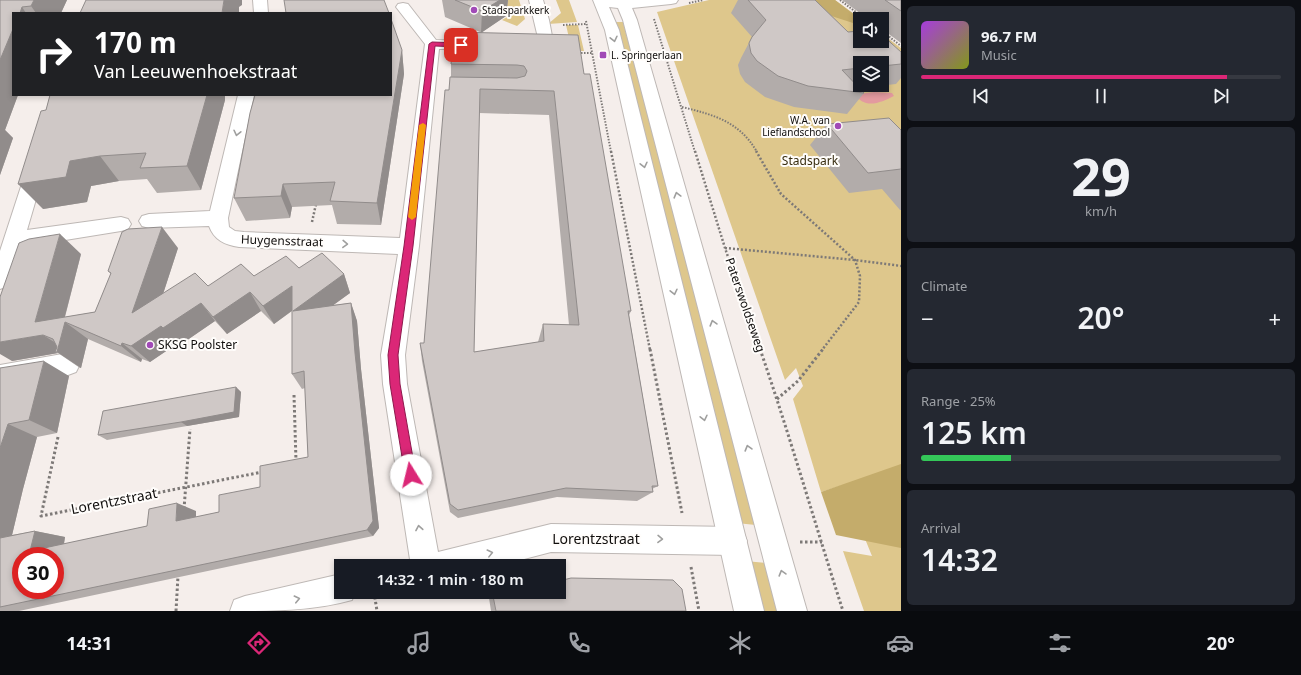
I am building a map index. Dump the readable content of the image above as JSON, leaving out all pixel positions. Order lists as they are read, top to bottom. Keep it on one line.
{"streets":{"street":["Huygensstraat","Lorentzstraat"],"path":["Paterswoldseweg"]},"one_way":["Huygensstraat","Lorentzstraat"],"parks":["Stadspark"],"places":{"other":["Stadsparkkerk","W.A. van Lieflandschool","SKSG Poolster"],"transit":["L. Springerlaan"]},"page":{"turn":["170 m","Van Leeuwenhoekstraat"],"song":["96.7 FM","Music"],"tile":[["29","km/h"],"Climate",["Range · 25%","125 km"],["Arrival","14:32"]],"heat":["−","20°","+"],"limit":"30","trip":"14:32 · 1 min · 180 m","tabs":["14:31","20°"]}}
